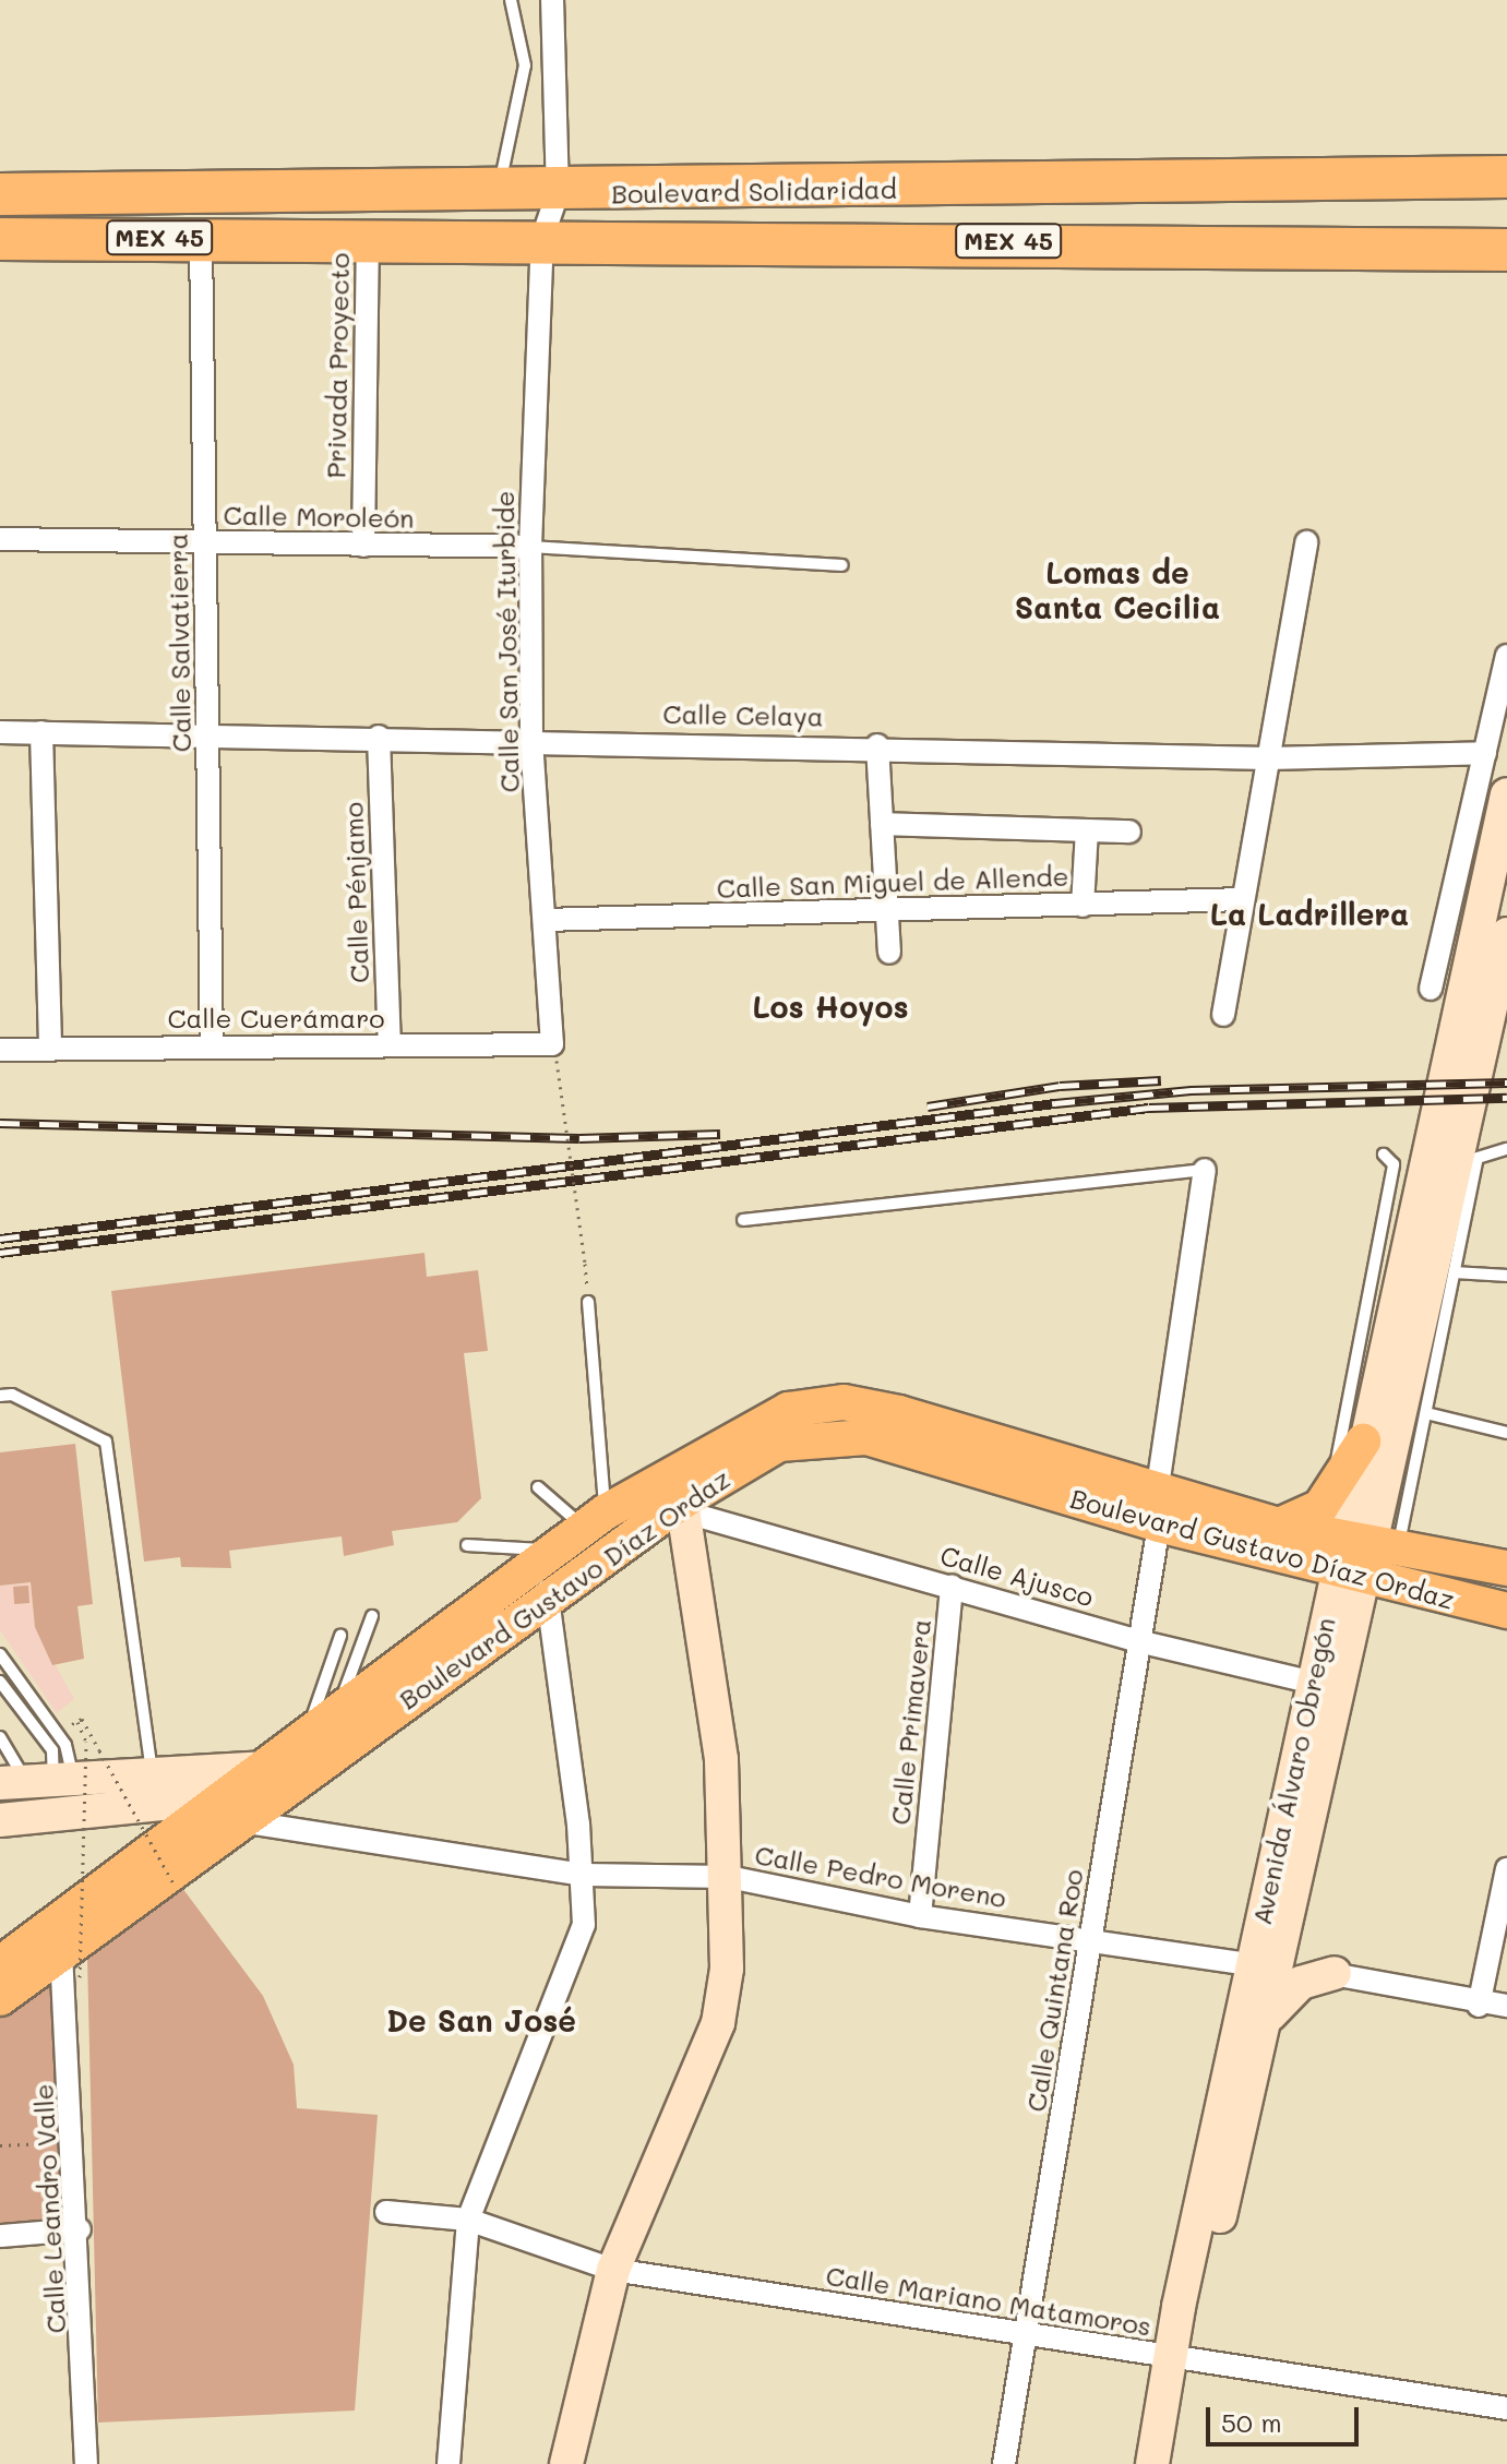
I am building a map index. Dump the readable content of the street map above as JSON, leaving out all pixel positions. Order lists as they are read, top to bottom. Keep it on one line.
{"streets":{"highway":["Boulevard Solidaridad","MEX 45"],"main road":["Boulevard Gustavo Díaz Ordaz"],"street":["Privada Proyecto","Calle Moroleón","Calle San José Iturbide","Calle Salvatierra","Calle Celaya","Calle San Miguel de Allende","Calle Pénjamo","Calle Cuerámaro","Calle Ajusco","Calle Primavera","Avenida Álvaro Obregón","Calle Pedro Moreno","Calle Quintana Roo","Calle Leandro Valle","Calle Mariano Matamoros"]},"crossings":[["Boulevard Solidaridad","Privada Proyecto"],["Boulevard Solidaridad","Calle San José Iturbide"],["Boulevard Solidaridad","Calle Salvatierra"],["Privada Proyecto","Calle Moroleón"],["Calle Moroleón","Calle San José Iturbide"],["Calle Moroleón","Calle Salvatierra"],["Calle San José Iturbide","Calle Celaya"],["Calle San José Iturbide","Calle San Miguel de Allende"],["Calle San José Iturbide","Calle Cuerámaro"],["Calle Salvatierra","Calle Celaya"],["Calle Salvatierra","Calle Cuerámaro"],["Calle Celaya","Calle Pénjamo"],["Calle Pénjamo","Calle Cuerámaro"],["Boulevard Gustavo Díaz Ordaz","Calle Ajusco"],["Boulevard Gustavo Díaz Ordaz","Avenida Álvaro Obregón"],["Boulevard Gustavo Díaz Ordaz","Calle Pedro Moreno"],["Boulevard Gustavo Díaz Ordaz","Calle Quintana Roo"],["Boulevard Gustavo Díaz Ordaz","Calle Leandro Valle"],["Calle Ajusco","Calle Primavera"],["Calle Ajusco","Avenida Álvaro Obregón"],["Calle Ajusco","Calle Quintana Roo"],["Calle Primavera","Calle Pedro Moreno"],["Avenida Álvaro Obregón","Calle Pedro Moreno"],["Avenida Álvaro Obregón","Calle Mariano Matamoros"],["Calle Pedro Moreno","Calle Quintana Roo"],["Calle Quintana Roo","Calle Mariano Matamoros"]],"districts":["Lomas de Santa Cecilia","La Ladrillera","Los Hoyos","De San José"],"scale_bar":"50 m"}
